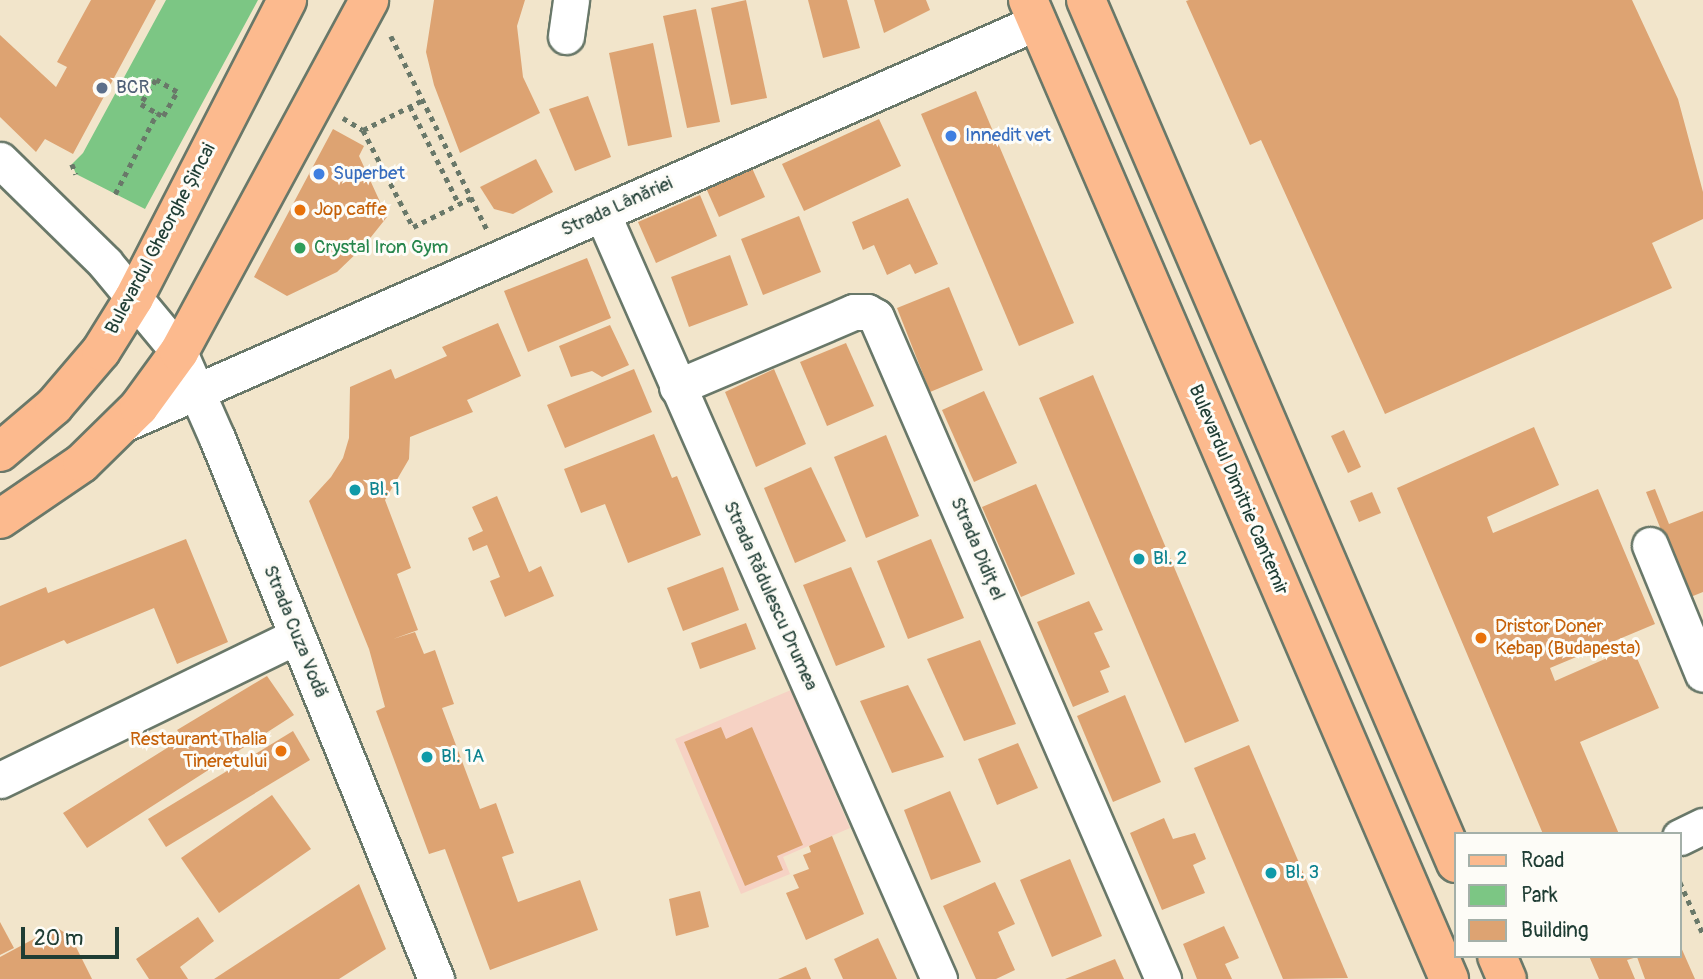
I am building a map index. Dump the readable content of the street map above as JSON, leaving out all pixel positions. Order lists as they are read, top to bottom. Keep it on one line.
{"streets":{"main road":["Bulevardul Gheorghe Șincai","Bulevardul Dimitrie Cantemir"],"street":["Strada Lânăriei","Strada Didițel","Strada Rădulescu Drumea","Strada Cuza Vodă"]},"crossings":[["Strada Lânăriei","Bulevardul Dimitrie Cantemir"],["Strada Lânăriei","Strada Rădulescu Drumea"],["Strada Lânăriei","Strada Cuza Vodă"],["Bulevardul Gheorghe Șincai","Strada Cuza Vodă"],["Strada Didițel","Strada Rădulescu Drumea"]],"places":["BCR","Innedit vet","Superbet","Jop caffe","Crystal Iron Gym","Bl. 1","Bl. 2","Dristor Doner Kebap (Budapesta)","Restaurant Thalia Tineretului","Bl. 1A","Bl. 3"],"legend":["Road","Park","Building"],"scale_bar":"20 m"}
